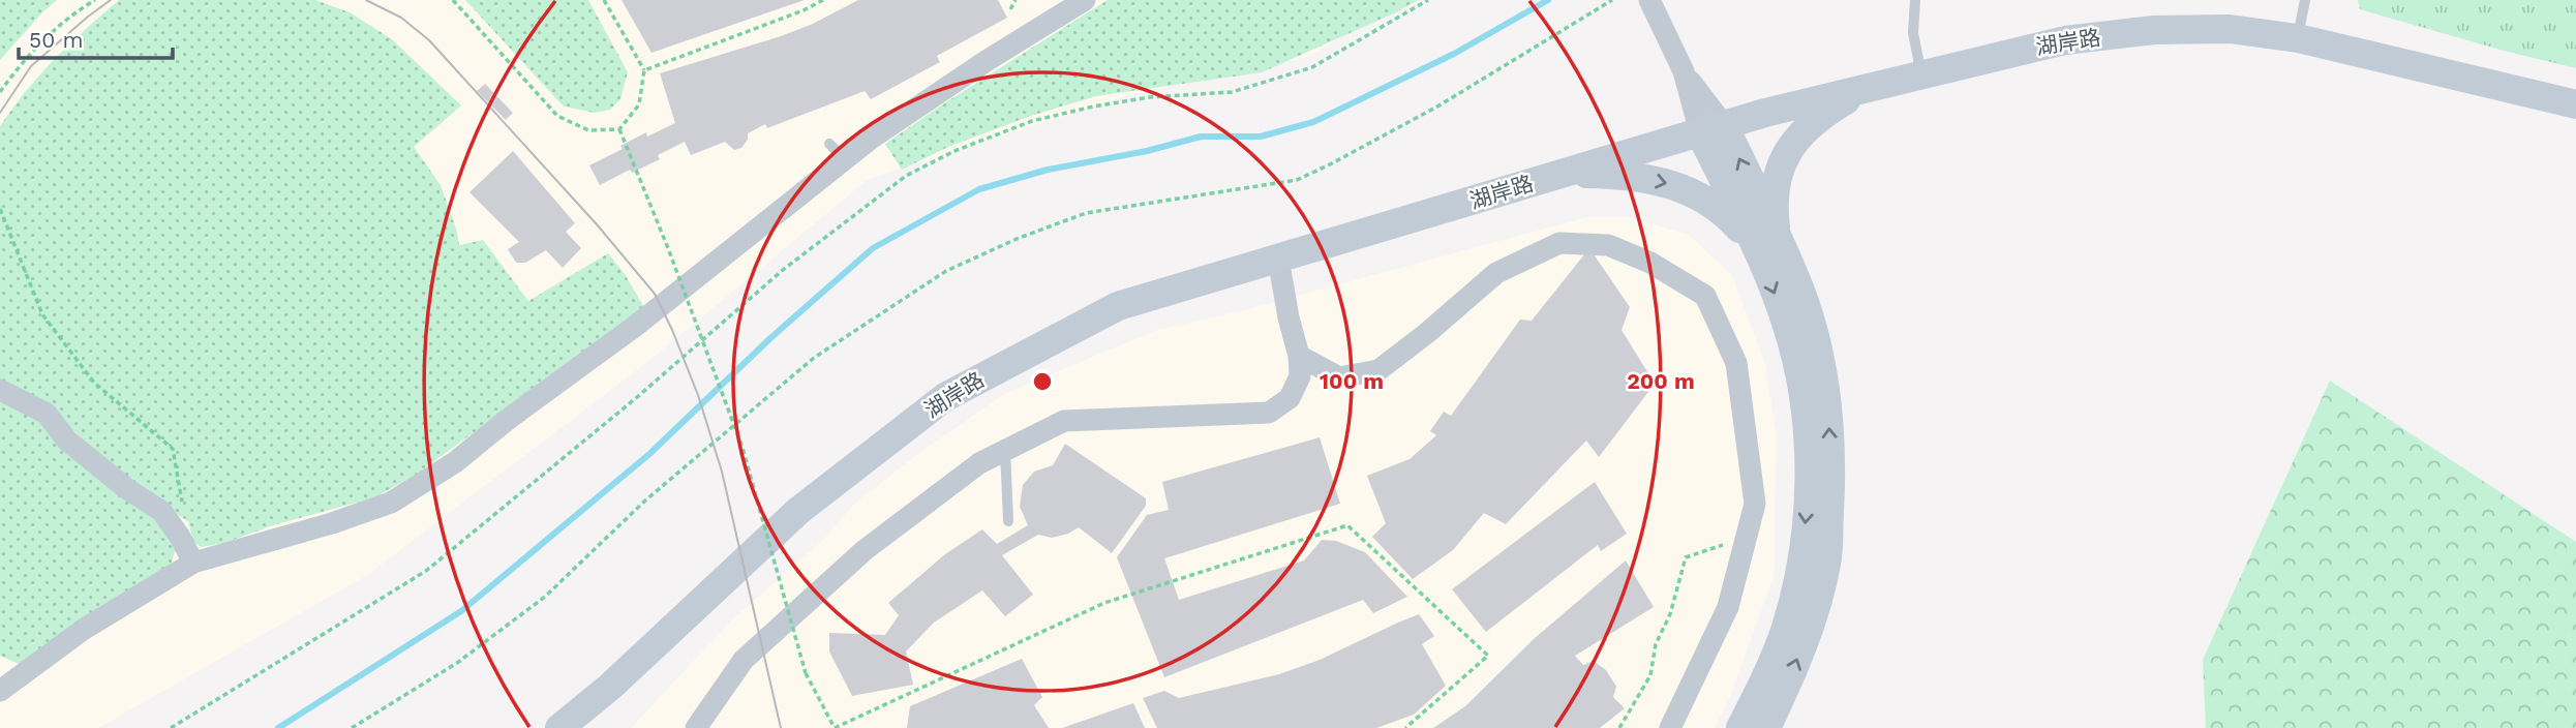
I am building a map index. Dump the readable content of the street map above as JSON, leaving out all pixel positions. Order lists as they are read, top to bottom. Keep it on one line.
{"streets":{"street":["湖岸路"]},"scale_bar":"50 m","rings":["100 m","200 m"]}
